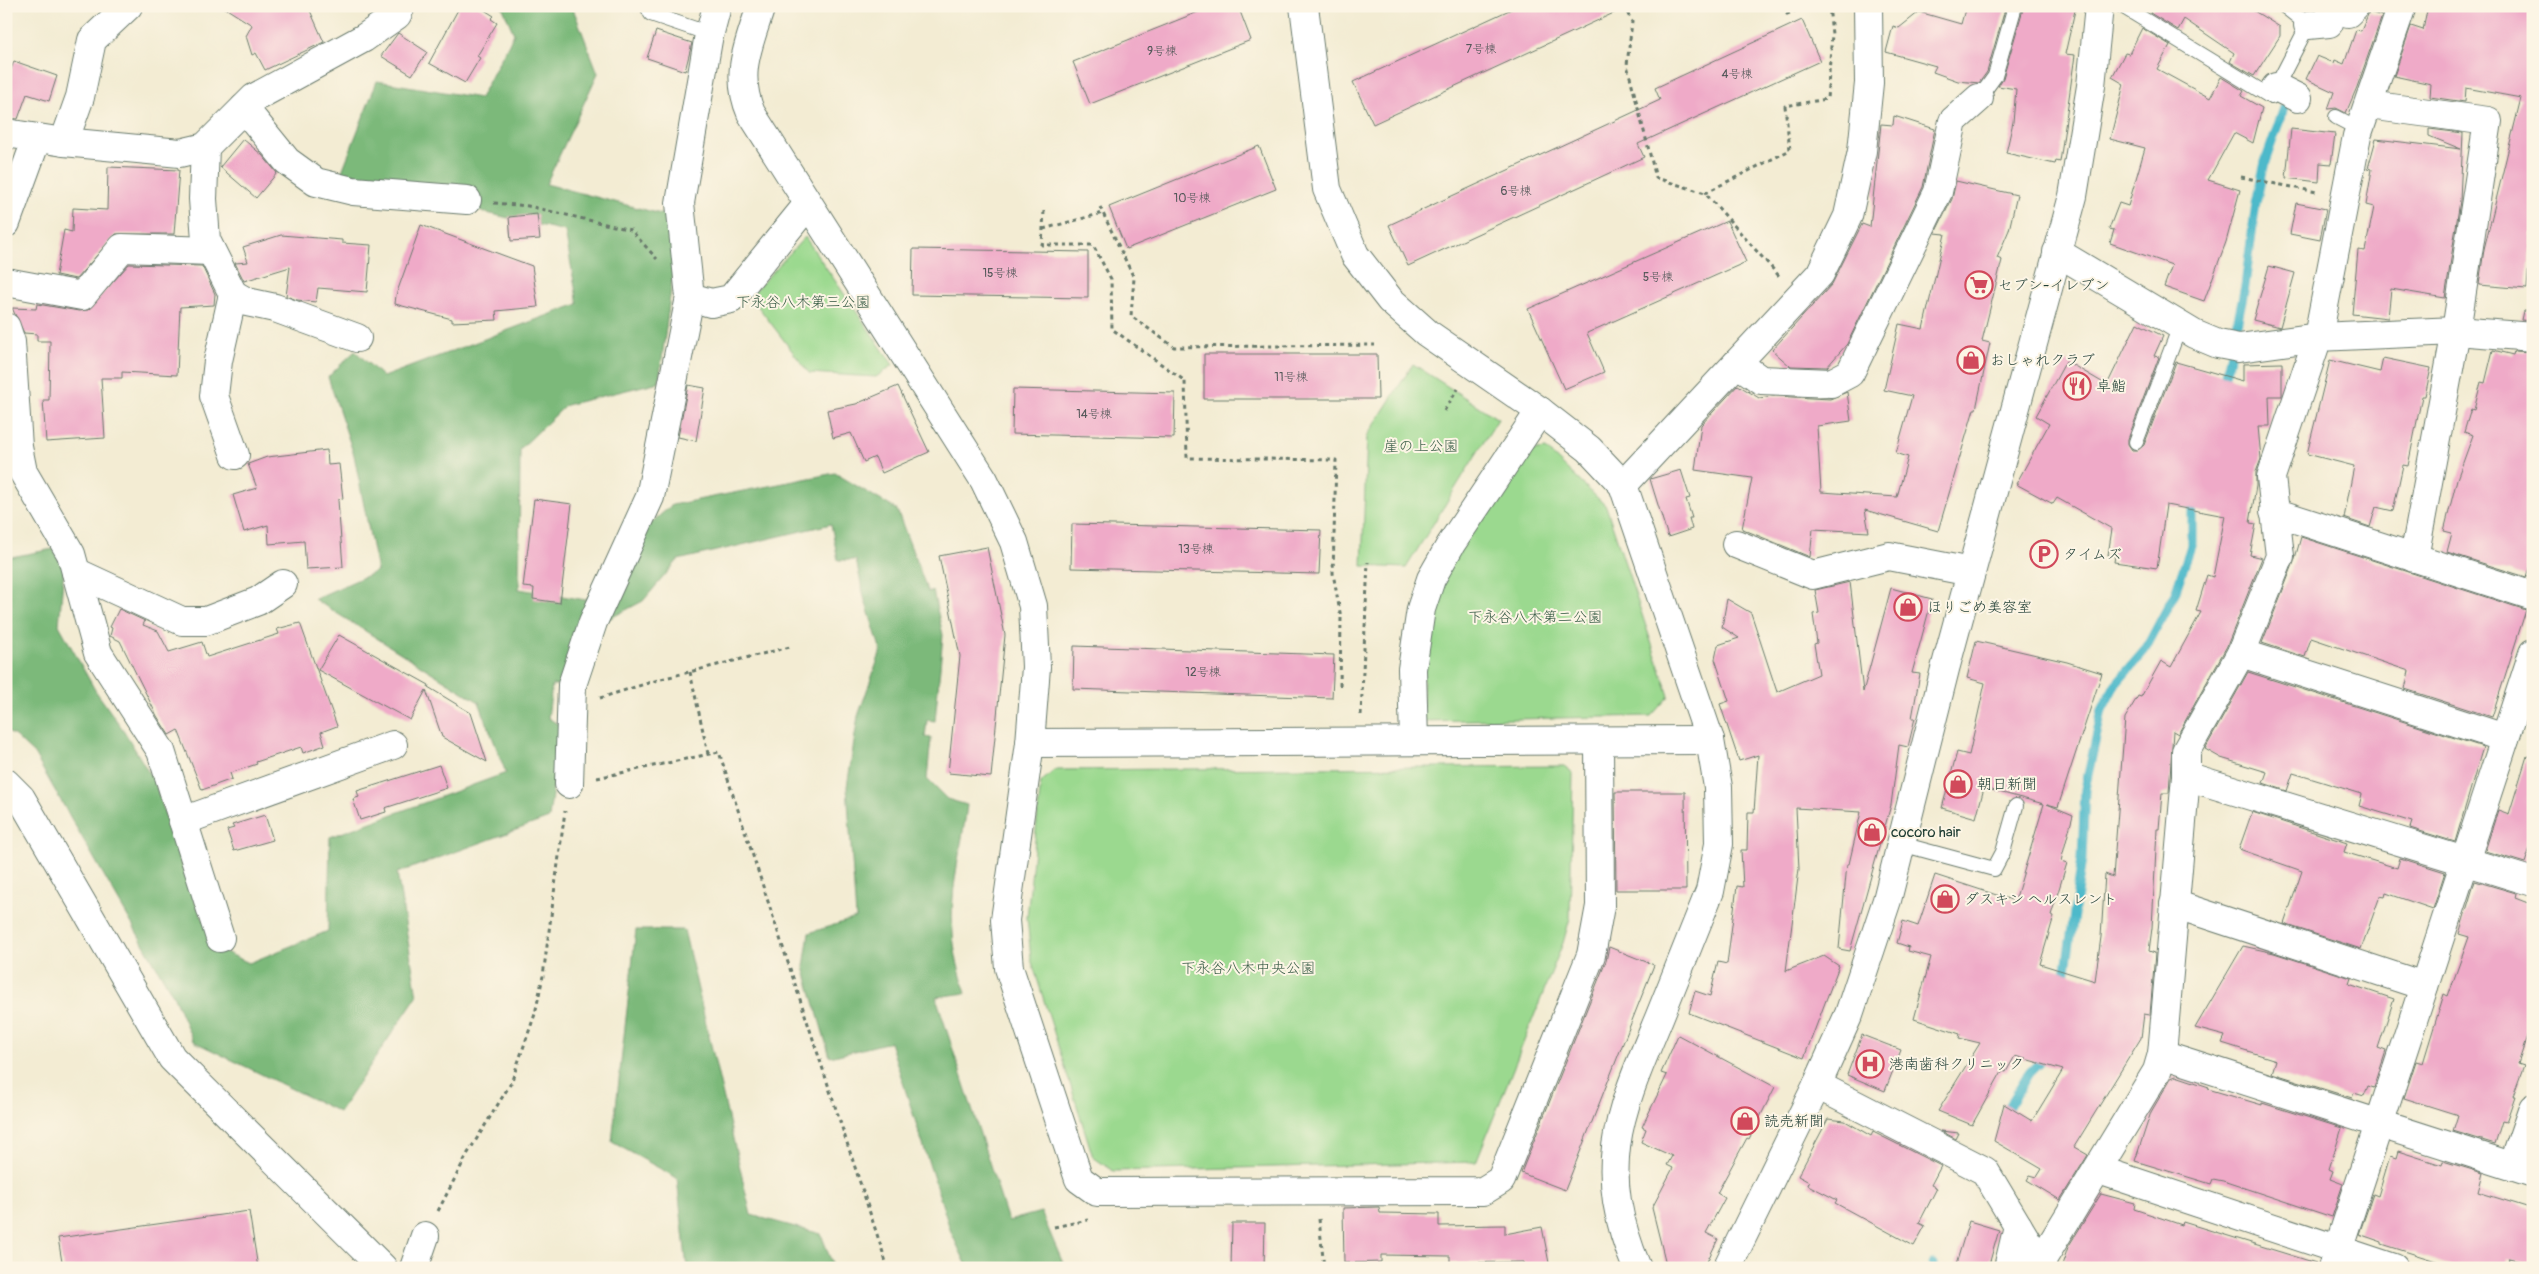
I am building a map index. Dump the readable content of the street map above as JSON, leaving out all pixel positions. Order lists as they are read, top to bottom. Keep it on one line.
{"parks":["下永谷八木第三公園","崖の上公園","下永谷八木第二公園","下永谷八木中央公園"],"places":{"supermarket":["セブン-イレブン"],"shop":["おしゃれクラブ","ほりごめ美容室","朝日新聞","cocoro hair","ダスキン ヘルスレント","読売新聞"],"restaurant":["卓鮨"],"parking":["タイムズ"],"hospital":["港南歯科クリニック"]},"house_numbers":["7号棟","9号棟","4号棟","6号棟","10号棟","15号棟","5号棟","11号棟","14号棟","13号棟","12号棟"]}
